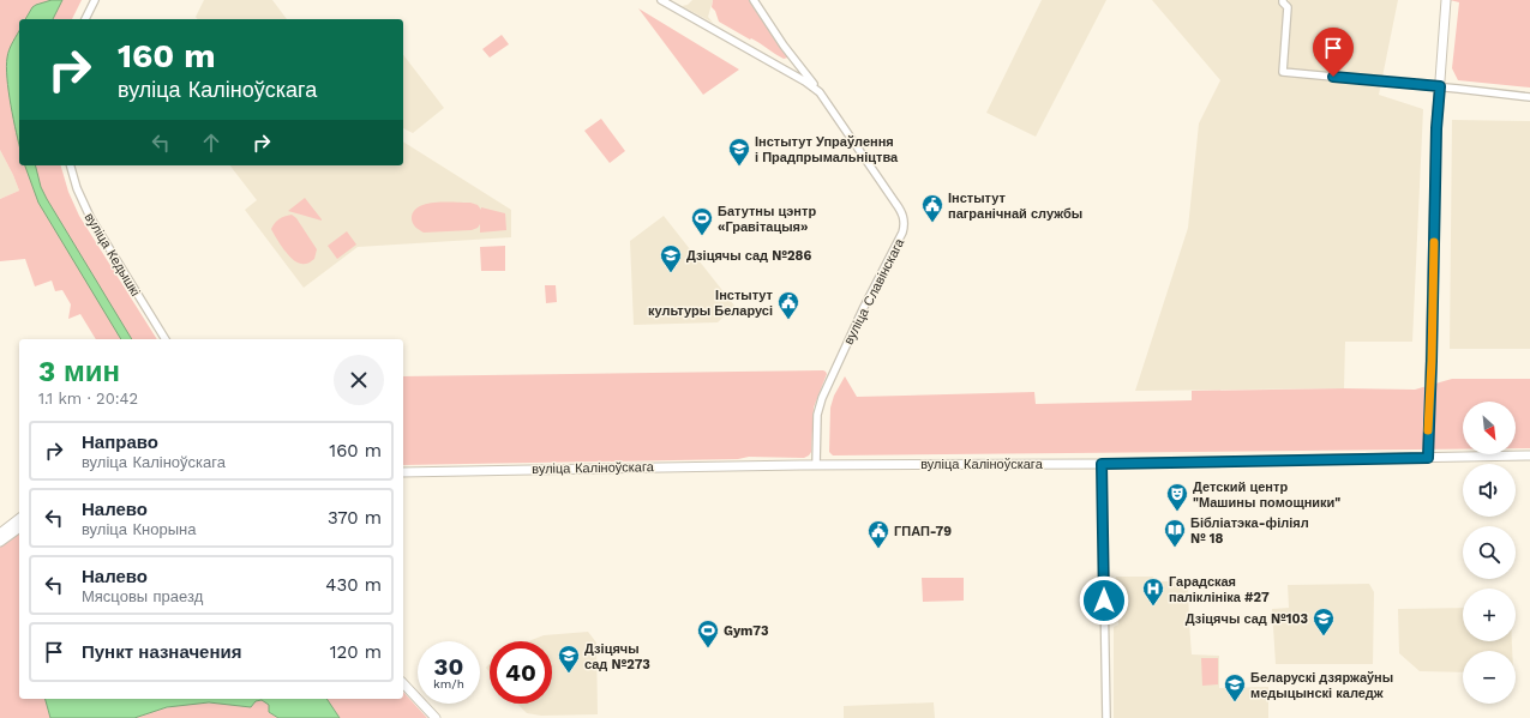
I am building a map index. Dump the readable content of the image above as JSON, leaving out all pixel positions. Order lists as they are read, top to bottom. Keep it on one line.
{"streets":{"main road":["вуліца Каліноўскага"],"street":["вуліца Кедышкі","вуліца Славінскага"]},"crossings":[["вуліца Славінскага","вуліца Каліноўскага"]],"places":{"school or university":["Інстытут Упраўлення і Прадпрымальніцтва","Дзіцячы сад №286","Дзіцячы сад №103","Дзіцячы сад №273","Беларускі дзяржаўны медыцынскі каледж"],"public building":["Інстытут пагранічнай службы","Інстытут культуры Беларусі","ГПАП-79"],"sports":["Батутны цэнтр «Гравітацыя»","Gym73"],"theatre":["Детский центр \"Машины помощники\""],"library":["Бібліатэка-філіял № 18"],"hospital":["Гарадская паліклініка #27"]},"north":"bottom right","page":{"turn":["160 m","вуліца Каліноўскага"],"heading":["3 мин","1.1 km · 20:42"],"map_buttons":["+","−"],"list":[{"name":"Направо","note":"вуліца Каліноўскага","value":"160 m"},{"name":"Налево","note":"вуліца Кнорына","value":"370 m"},{"name":"Налево","note":"Мясцовы праезд","value":"430 m"},{"name":"Пункт назначения","value":"120 m"}],"speed":"30 km/h","limit":"40"}}
